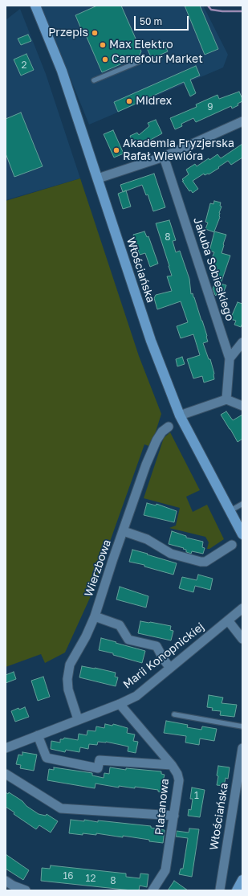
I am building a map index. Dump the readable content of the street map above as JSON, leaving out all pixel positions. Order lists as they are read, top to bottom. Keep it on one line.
{"streets":{"main road":["Włościańska"],"street":["Jakuba Sobieskiego","Wierzbowa","Marii Konopnickiej","Platanowa"]},"crossings":[["Wierzbowa","Marii Konopnickiej"],["Marii Konopnickiej","Platanowa"]],"places":["Przepis","Max Elektro","Carrefour Market","Midrex","Akademia Fryzjerska Rafał Wiewióra"],"house_numbers":["2","9","8","1","16","12","8"],"scale_bar":"50 m"}
